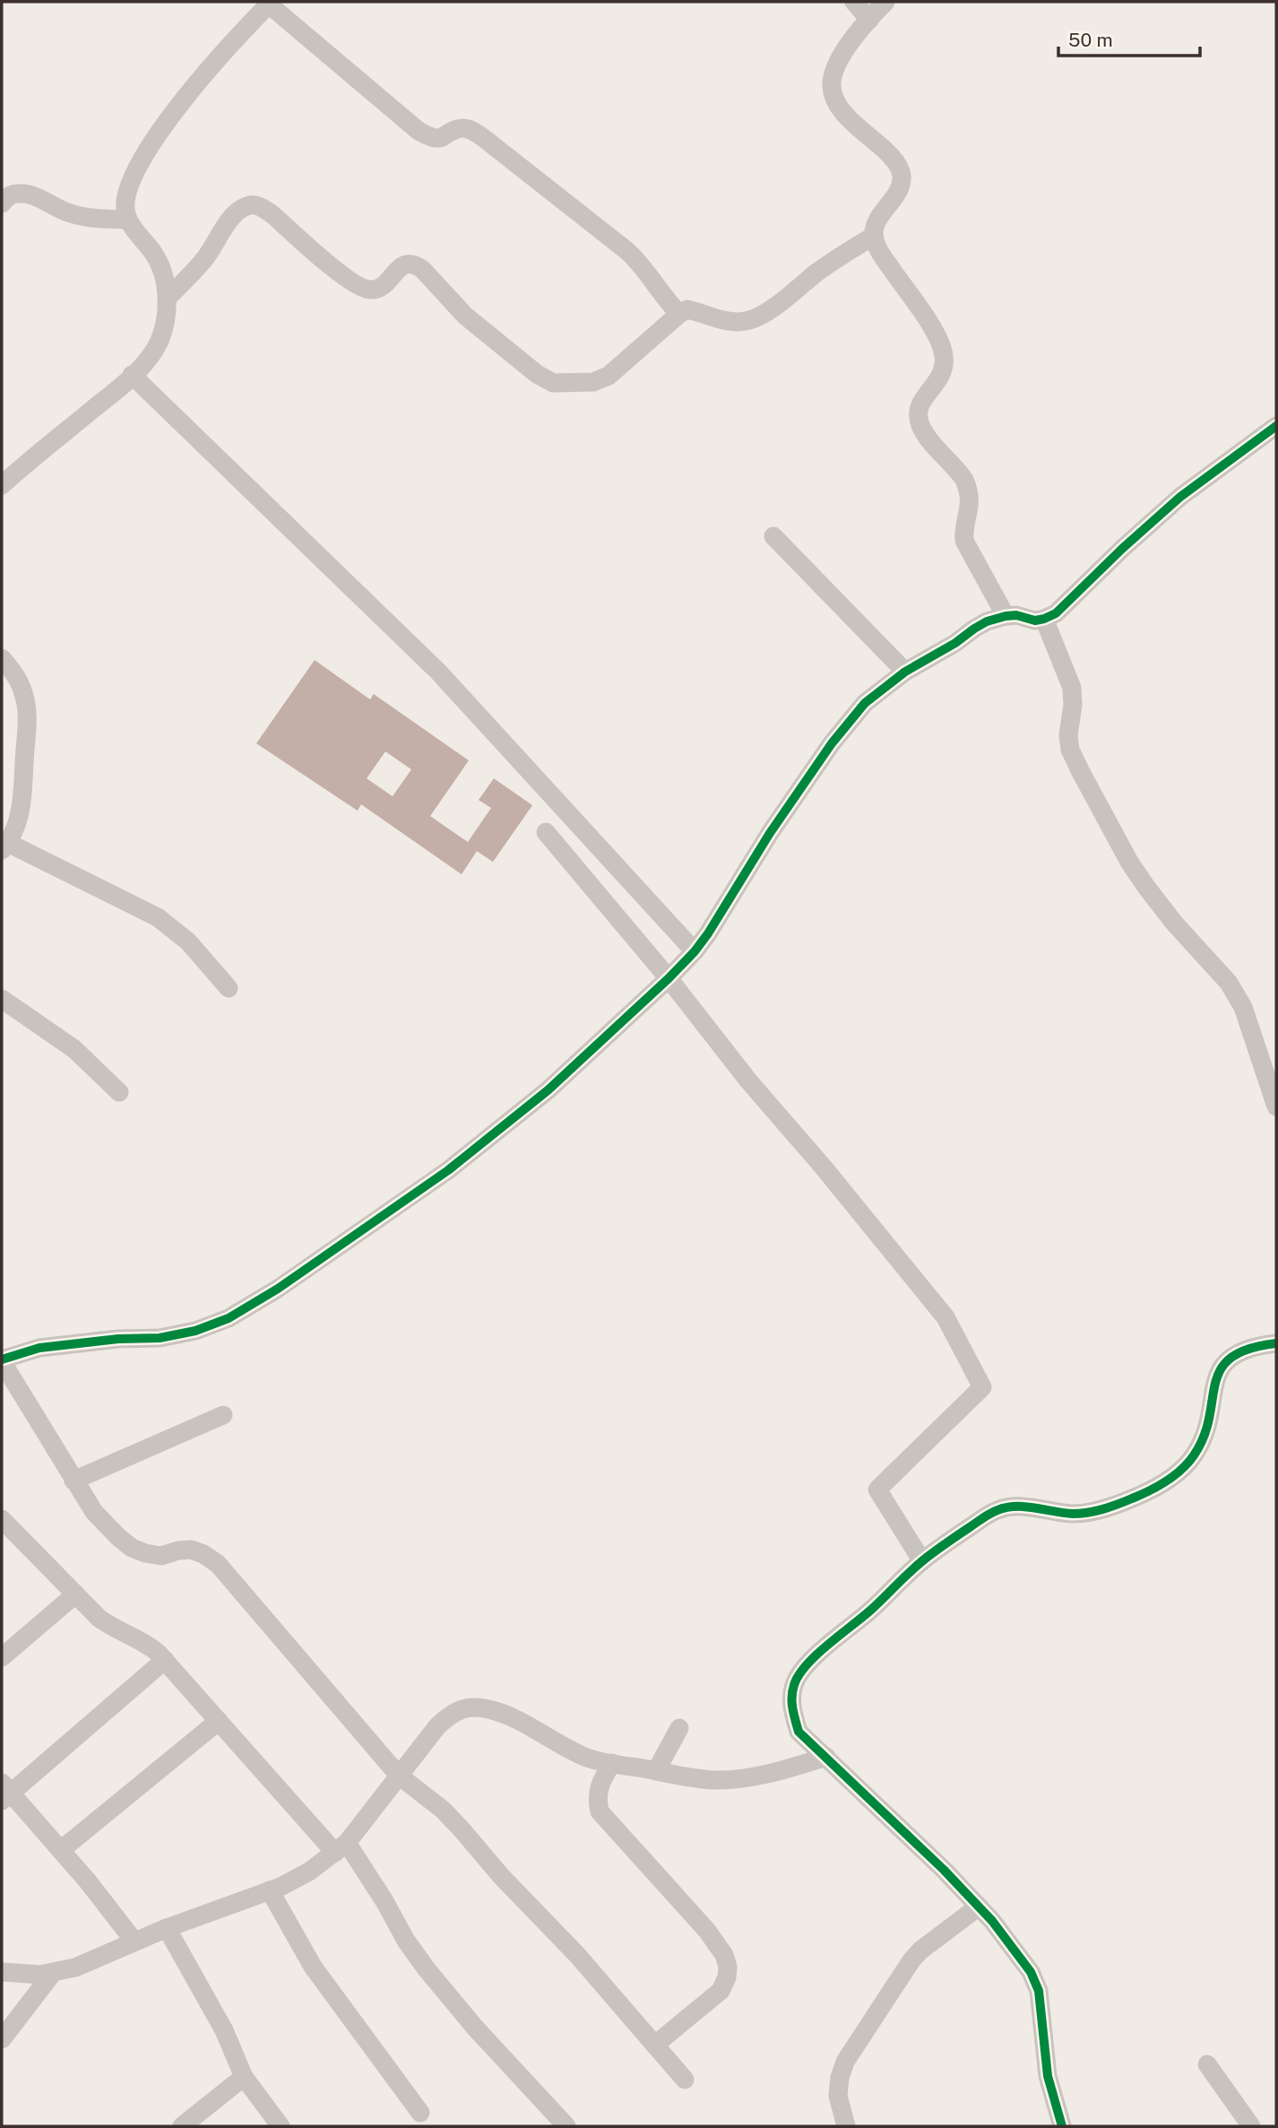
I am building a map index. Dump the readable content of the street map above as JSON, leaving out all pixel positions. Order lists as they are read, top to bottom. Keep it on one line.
{"scale_bar":"50 m"}
